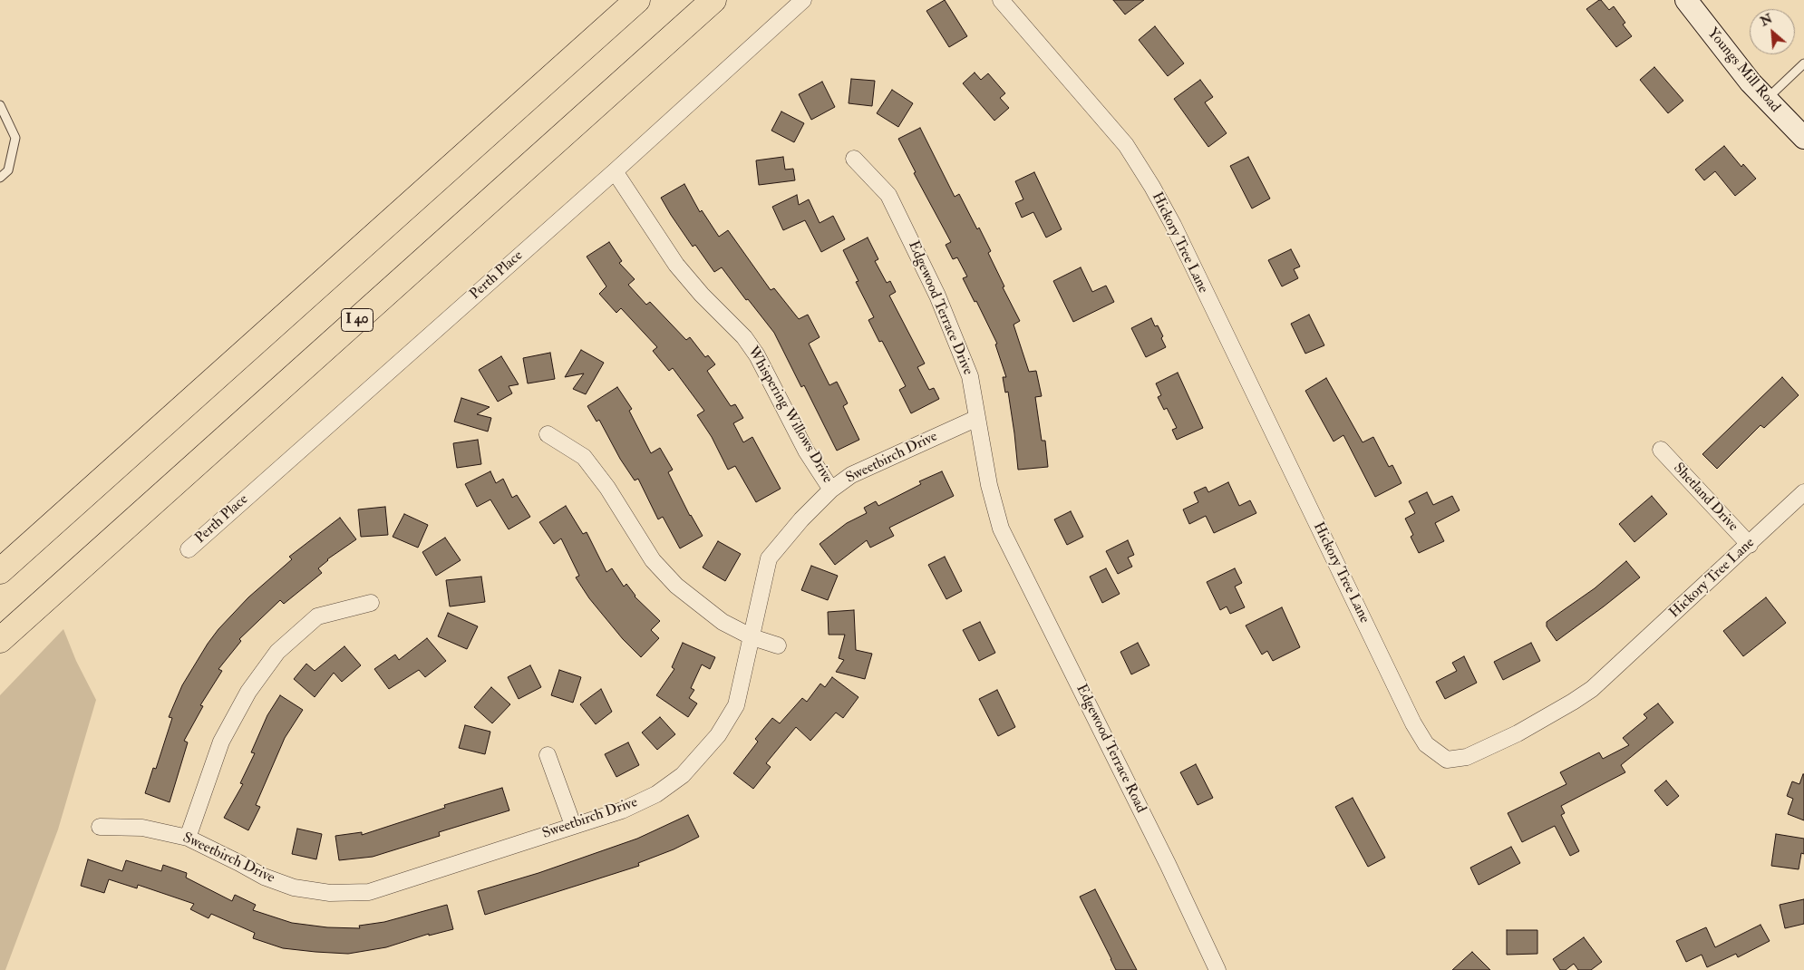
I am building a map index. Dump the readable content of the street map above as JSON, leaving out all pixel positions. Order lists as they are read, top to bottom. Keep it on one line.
{"streets":{"highway":["I 40"],"street":["Youngs Mill Road","Hickory Tree Lane","Perth Place","Edgewood Terrace Drive","Whispering Willows Drive","Sweetbirch Drive","Shetland Drive","Edgewood Terrace Road"]},"crossings":[["Hickory Tree Lane","Shetland Drive"],["Perth Place","Whispering Willows Drive"],["Edgewood Terrace Drive","Sweetbirch Drive"],["Edgewood Terrace Drive","Edgewood Terrace Road"],["Whispering Willows Drive","Sweetbirch Drive"]],"north":"top left"}
